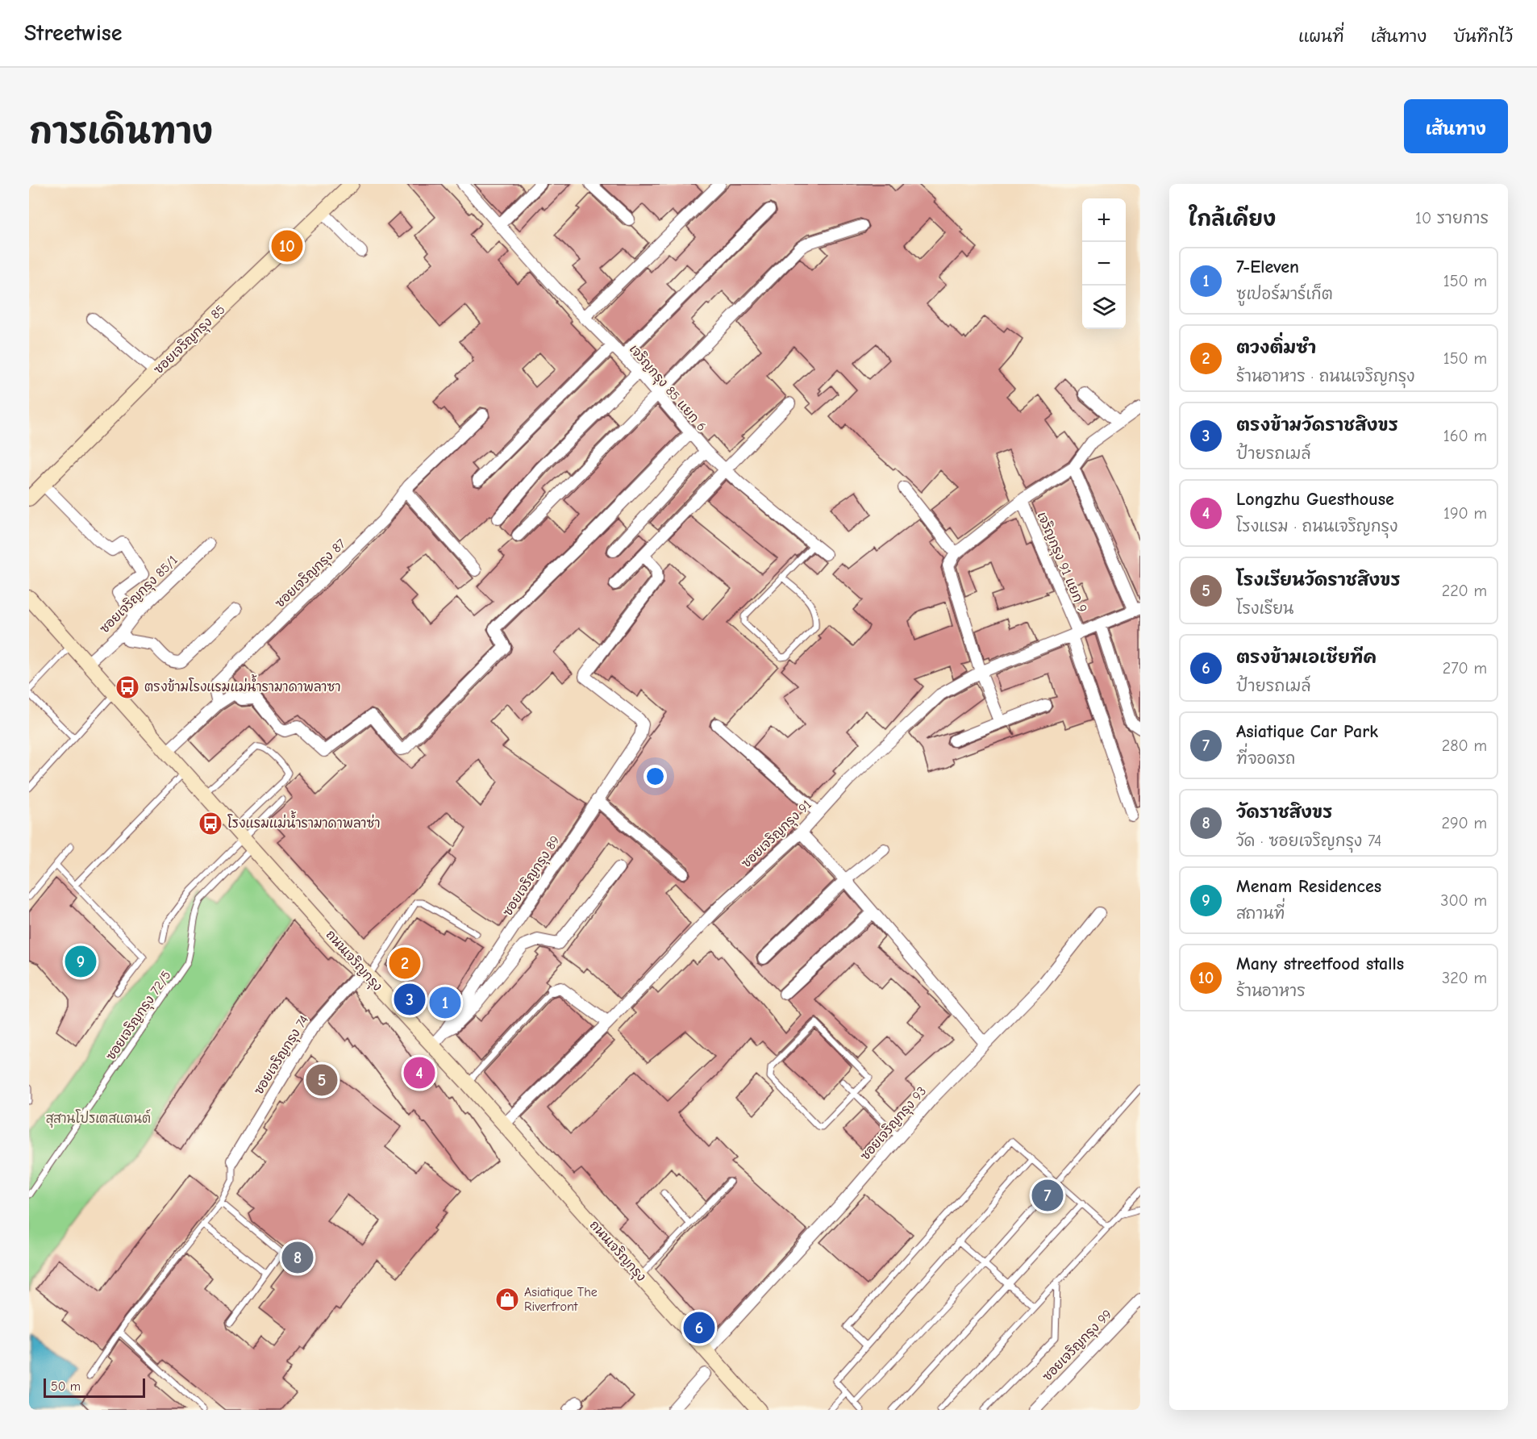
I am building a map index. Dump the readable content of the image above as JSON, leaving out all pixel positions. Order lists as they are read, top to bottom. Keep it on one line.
{"streets":{"main road":["ซอยเจริญกรุง 85","ถนนเจริญกรุง"],"street":["เจริญกรุง 85 แยก 6","เจริญกรุง 91 แยก 9","ซอยเจริญกรุง 87","ซอยเจริญกรุง 85/1","ซอยเจริญกรุง 91","ซอยเจริญกรุง 89","ซอยเจริญกรุง 74","ซอยเจริญกรุง 93","ซอยเจริญกรุง 99"],"lane":["ซอยเจริญกรุง 72/5"]},"crossings":[["เจริญกรุง 91 แยก 9","ซอยเจริญกรุง 91"],["ซอยเจริญกรุง 85/1","ถนนเจริญกรุง"],["ซอยเจริญกรุง 91","ถนนเจริญกรุง"],["ถนนเจริญกรุง","ซอยเจริญกรุง 72/5"],["ถนนเจริญกรุง","ซอยเจริญกรุง 74"],["ถนนเจริญกรุง","ซอยเจริญกรุง 93"]],"parks":["สุสานโปรเตสแตนต์"],"places":{"bus stop":["ตรงข้ามโรงแรมแม่น้ำรามาดาพลาซา","โรงแรมแม่น้ำรามาดาพลาซ่า"],"shop":["Asiatique The Riverfront"]},"scale_bar":"50 m","page":{"header":"Streetwise","nav":["แผนที่","เส้นทาง","บันทึกไว้"],"title":"การเดินทาง","buttons":"เส้นทาง","heading":["ใกล้เคียง","10 รายการ"],"map_buttons":["+","−"],"pins":["10","9","2","3","1","4","5","7","8","6"],"list":[{"mark":"1","name":"7-Eleven","note":"ซูเปอร์มาร์เก็ต","value":"150 m"},{"mark":"2","name":"ตวงติ่มซำ","note":"ร้านอาหาร · ถนนเจริญกรุง","value":"150 m"},{"mark":"3","name":"ตรงข้ามวัดราชสิงขร","note":"ป้ายรถเมล์","value":"160 m"},{"mark":"4","name":"Longzhu Guesthouse","note":"โรงแรม · ถนนเจริญกรุง","value":"190 m"},{"mark":"5","name":"โรงเรียนวัดราชสิงขร","note":"โรงเรียน","value":"220 m"},{"mark":"6","name":"ตรงข้ามเอเชียทีค","note":"ป้ายรถเมล์","value":"270 m"},{"mark":"7","name":"Asiatique Car Park","note":"ที่จอดรถ","value":"280 m"},{"mark":"8","name":"วัดราชสิงขร","note":"วัด · ซอยเจริญกรุง 74","value":"290 m"},{"mark":"9","name":"Menam Residences","note":"สถานที่","value":"300 m"},{"mark":"10","name":"Many streetfood stalls","note":"ร้านอาหาร","value":"320 m"}],"scale":"50 m"}}
